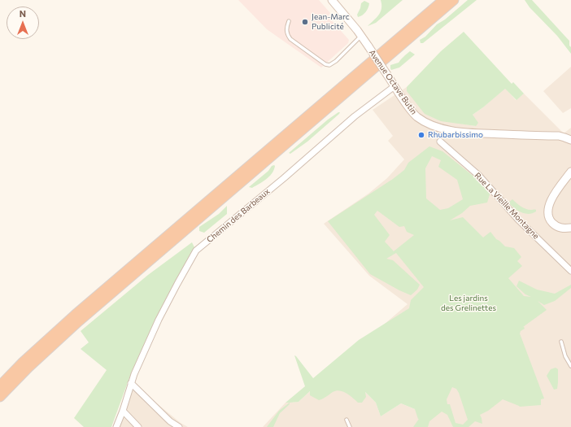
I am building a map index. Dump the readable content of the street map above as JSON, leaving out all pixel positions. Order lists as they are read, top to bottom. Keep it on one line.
{"streets":{"main road":["Avenue Octave Butin"],"street":["Rue La Vieille Montagne","Chemin des Barbeaux"]},"crossings":[["Avenue Octave Butin","Chemin des Barbeaux"]],"parks":["Les jardins des Grelinettes"],"places":["Jean-Marc Publicité","Rhubarbissimo"],"north":"top"}
